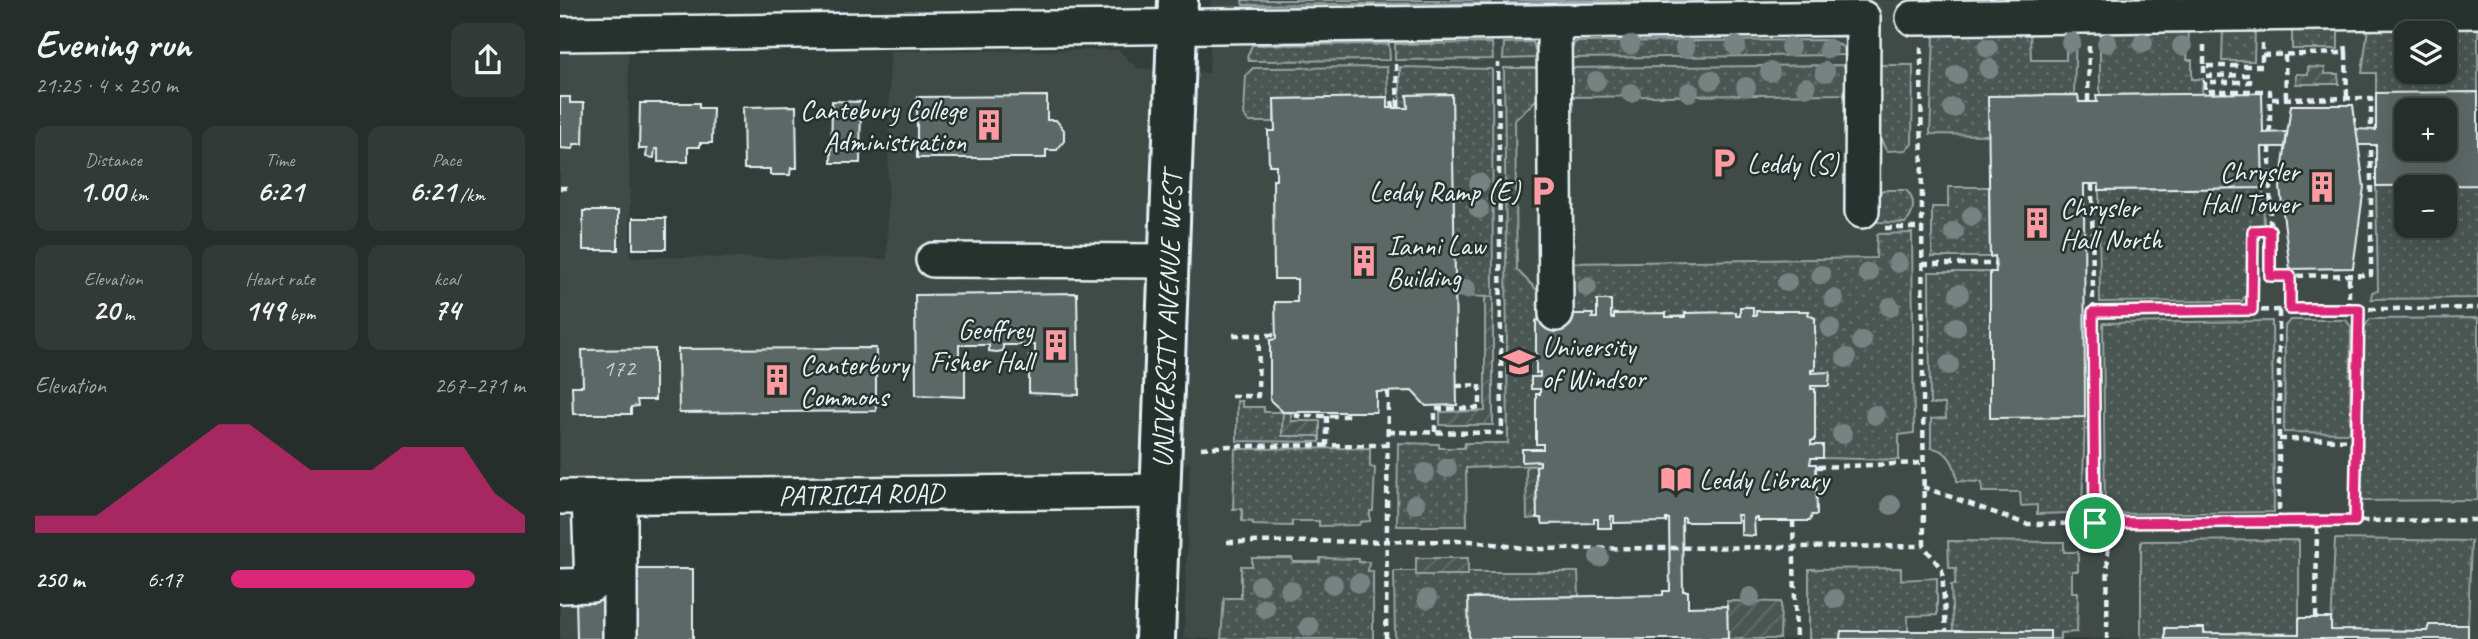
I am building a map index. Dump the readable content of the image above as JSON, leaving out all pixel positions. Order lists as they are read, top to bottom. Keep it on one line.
{"streets":{"main road":["UNIVERSITY AVENUE WEST"],"street":["PATRICIA ROAD"]},"crossings":[["UNIVERSITY AVENUE WEST","PATRICIA ROAD"]],"places":{"building":["Cantebury College Administration","Chrysler Hall Tower","Chrysler Hall North","Ianni Law Building","Geoffrey Fisher Hall","Canterbury Commons"],"parking":["Leddy (S)","Leddy Ramp (E)"],"school or university":["University of Windsor"],"library":["Leddy Library"]},"house_numbers":["172"],"page":{"heading":["Evening run","21:25 · 4 × 250 m"],"map_buttons":["+","−"],"stats":[["Distance","1.00 km"],["Time","6:21"],["Pace","6:21 /km"],["Elevation","20 m"],["Heart rate","149 bpm"],["kcal","74"]],"chart":["Elevation","267–271 m"],"list":[{"name":"250 m","note":"6:17"}]}}
